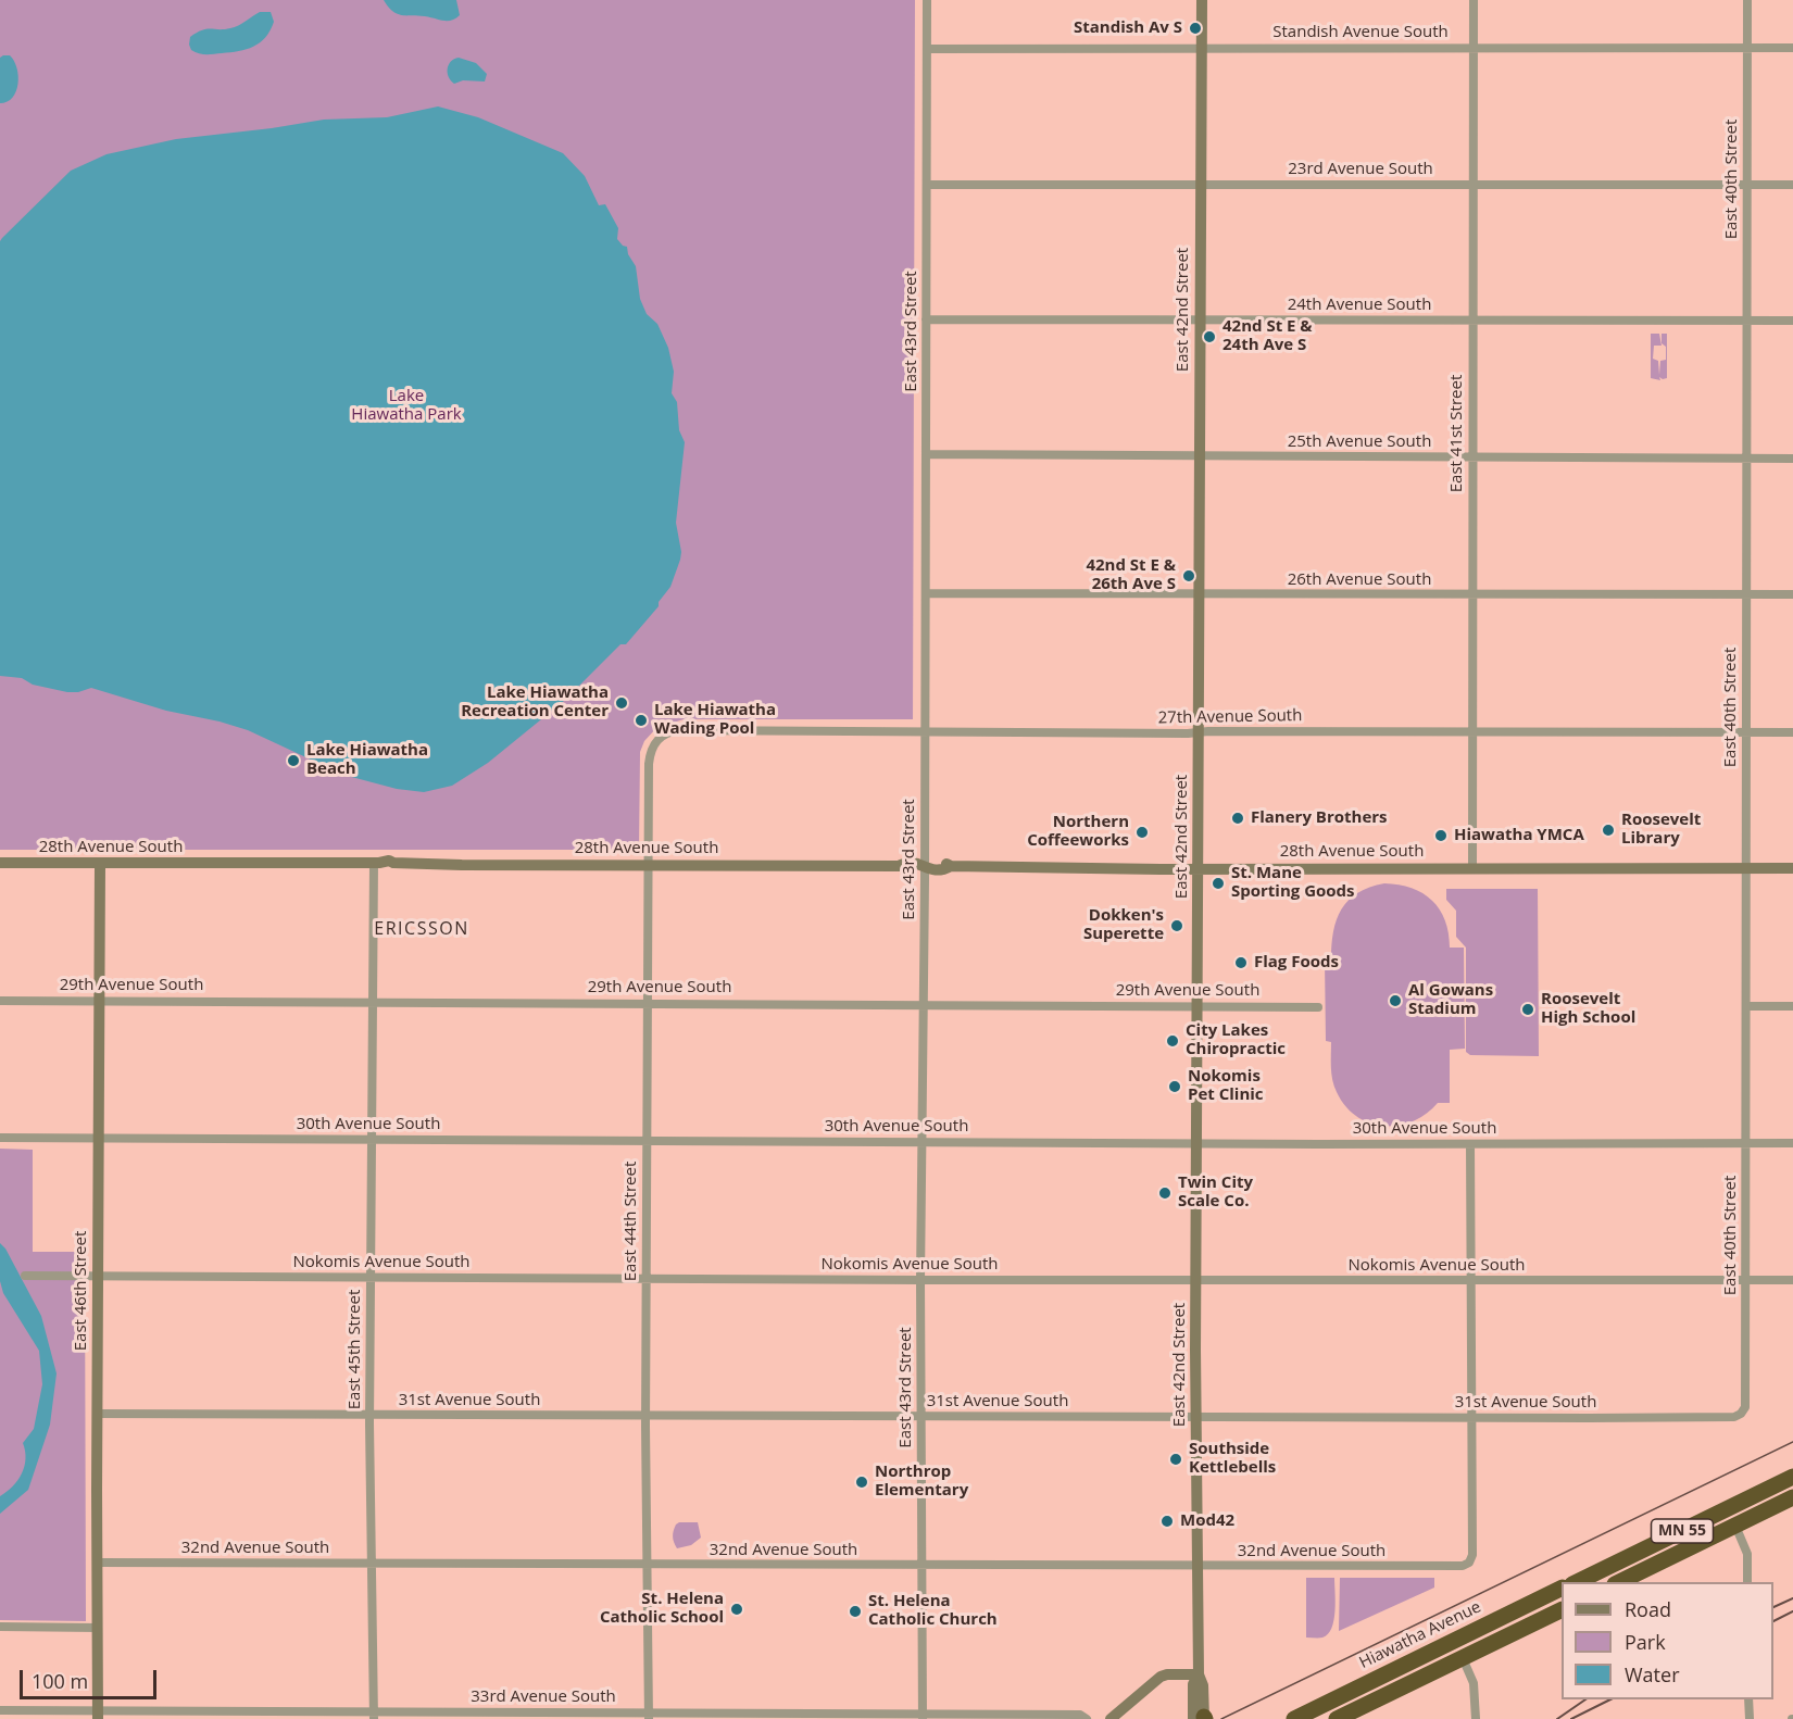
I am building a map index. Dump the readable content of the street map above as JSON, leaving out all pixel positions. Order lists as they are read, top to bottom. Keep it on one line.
{"streets":{"highway":["MN 55","Hiawatha Avenue"],"street":["Standish Avenue South","23rd Avenue South","East 40th Street","24th Avenue South","East 42nd Street","East 43rd Street","East 41st Street","25th Avenue South","26th Avenue South","27th Avenue South","28th Avenue South","29th Avenue South","30th Avenue South","East 44th Street","Nokomis Avenue South","East 46th Street","East 45th Street","31st Avenue South","32nd Avenue South","33rd Avenue South"]},"crossings":[["Standish Avenue South","East 40th Street"],["Standish Avenue South","East 42nd Street"],["Standish Avenue South","East 43rd Street"],["Standish Avenue South","East 41st Street"],["23rd Avenue South","East 40th Street"],["23rd Avenue South","East 42nd Street"],["23rd Avenue South","East 43rd Street"],["23rd Avenue South","East 41st Street"],["East 40th Street","24th Avenue South"],["East 40th Street","25th Avenue South"],["East 40th Street","26th Avenue South"],["East 40th Street","27th Avenue South"],["East 40th Street","28th Avenue South"],["East 40th Street","30th Avenue South"],["East 40th Street","Nokomis Avenue South"],["East 40th Street","31st Avenue South"],["24th Avenue South","East 42nd Street"],["24th Avenue South","East 43rd Street"],["24th Avenue South","East 41st Street"],["East 42nd Street","25th Avenue South"],["East 42nd Street","26th Avenue South"],["East 42nd Street","27th Avenue South"],["East 42nd Street","28th Avenue South"],["East 42nd Street","29th Avenue South"],["East 42nd Street","30th Avenue South"],["East 42nd Street","Nokomis Avenue South"],["East 42nd Street","31st Avenue South"],["East 42nd Street","32nd Avenue South"],["East 43rd Street","25th Avenue South"],["East 43rd Street","26th Avenue South"],["East 43rd Street","27th Avenue South"],["East 43rd Street","28th Avenue South"],["East 43rd Street","29th Avenue South"],["East 43rd Street","30th Avenue South"],["East 43rd Street","Nokomis Avenue South"],["East 43rd Street","31st Avenue South"],["East 43rd Street","32nd Avenue South"],["East 43rd Street","33rd Avenue South"],["East 41st Street","25th Avenue South"],["East 41st Street","26th Avenue South"],["East 41st Street","27th Avenue South"],["East 41st Street","28th Avenue South"],["27th Avenue South","East 44th Street"],["28th Avenue South","East 44th Street"],["28th Avenue South","East 46th Street"],["28th Avenue South","East 45th Street"],["29th Avenue South","East 44th Street"],["29th Avenue South","East 46th Street"],["29th Avenue South","East 45th Street"],["30th Avenue South","East 44th Street"],["30th Avenue South","East 46th Street"],["30th Avenue South","East 45th Street"],["East 44th Street","Nokomis Avenue South"],["East 44th Street","31st Avenue South"],["East 44th Street","32nd Avenue South"],["East 44th Street","33rd Avenue South"],["Nokomis Avenue South","East 46th Street"],["Nokomis Avenue South","East 45th Street"],["East 46th Street","31st Avenue South"],["East 46th Street","32nd Avenue South"],["East 46th Street","33rd Avenue South"],["East 45th Street","31st Avenue South"],["East 45th Street","32nd Avenue South"],["East 45th Street","33rd Avenue South"],["31st Avenue South","32nd Avenue South"]],"districts":["ERICSSON"],"parks":["Lake Hiawatha Park"],"places":["Standish Av S","42nd St E & 24th Ave S","42nd St E & 26th Ave S","Lake Hiawatha Recreation Center","Lake Hiawatha Wading Pool","Lake Hiawatha Beach","Flanery Brothers","Roosevelt Library","Northern Coffeeworks","Hiawatha YMCA","St. Mane Sporting Goods","Dokken's Superette","Flag Foods","Al Gowans Stadium","Roosevelt High School","City Lakes Chiropractic","Nokomis Pet Clinic","Twin City Scale Co.","Southside Kettlebells","Northrop Elementary","Mod42","St. Helena Catholic School","St. Helena Catholic Church"],"legend":["Road","Park","Water"],"scale_bar":"100 m"}
